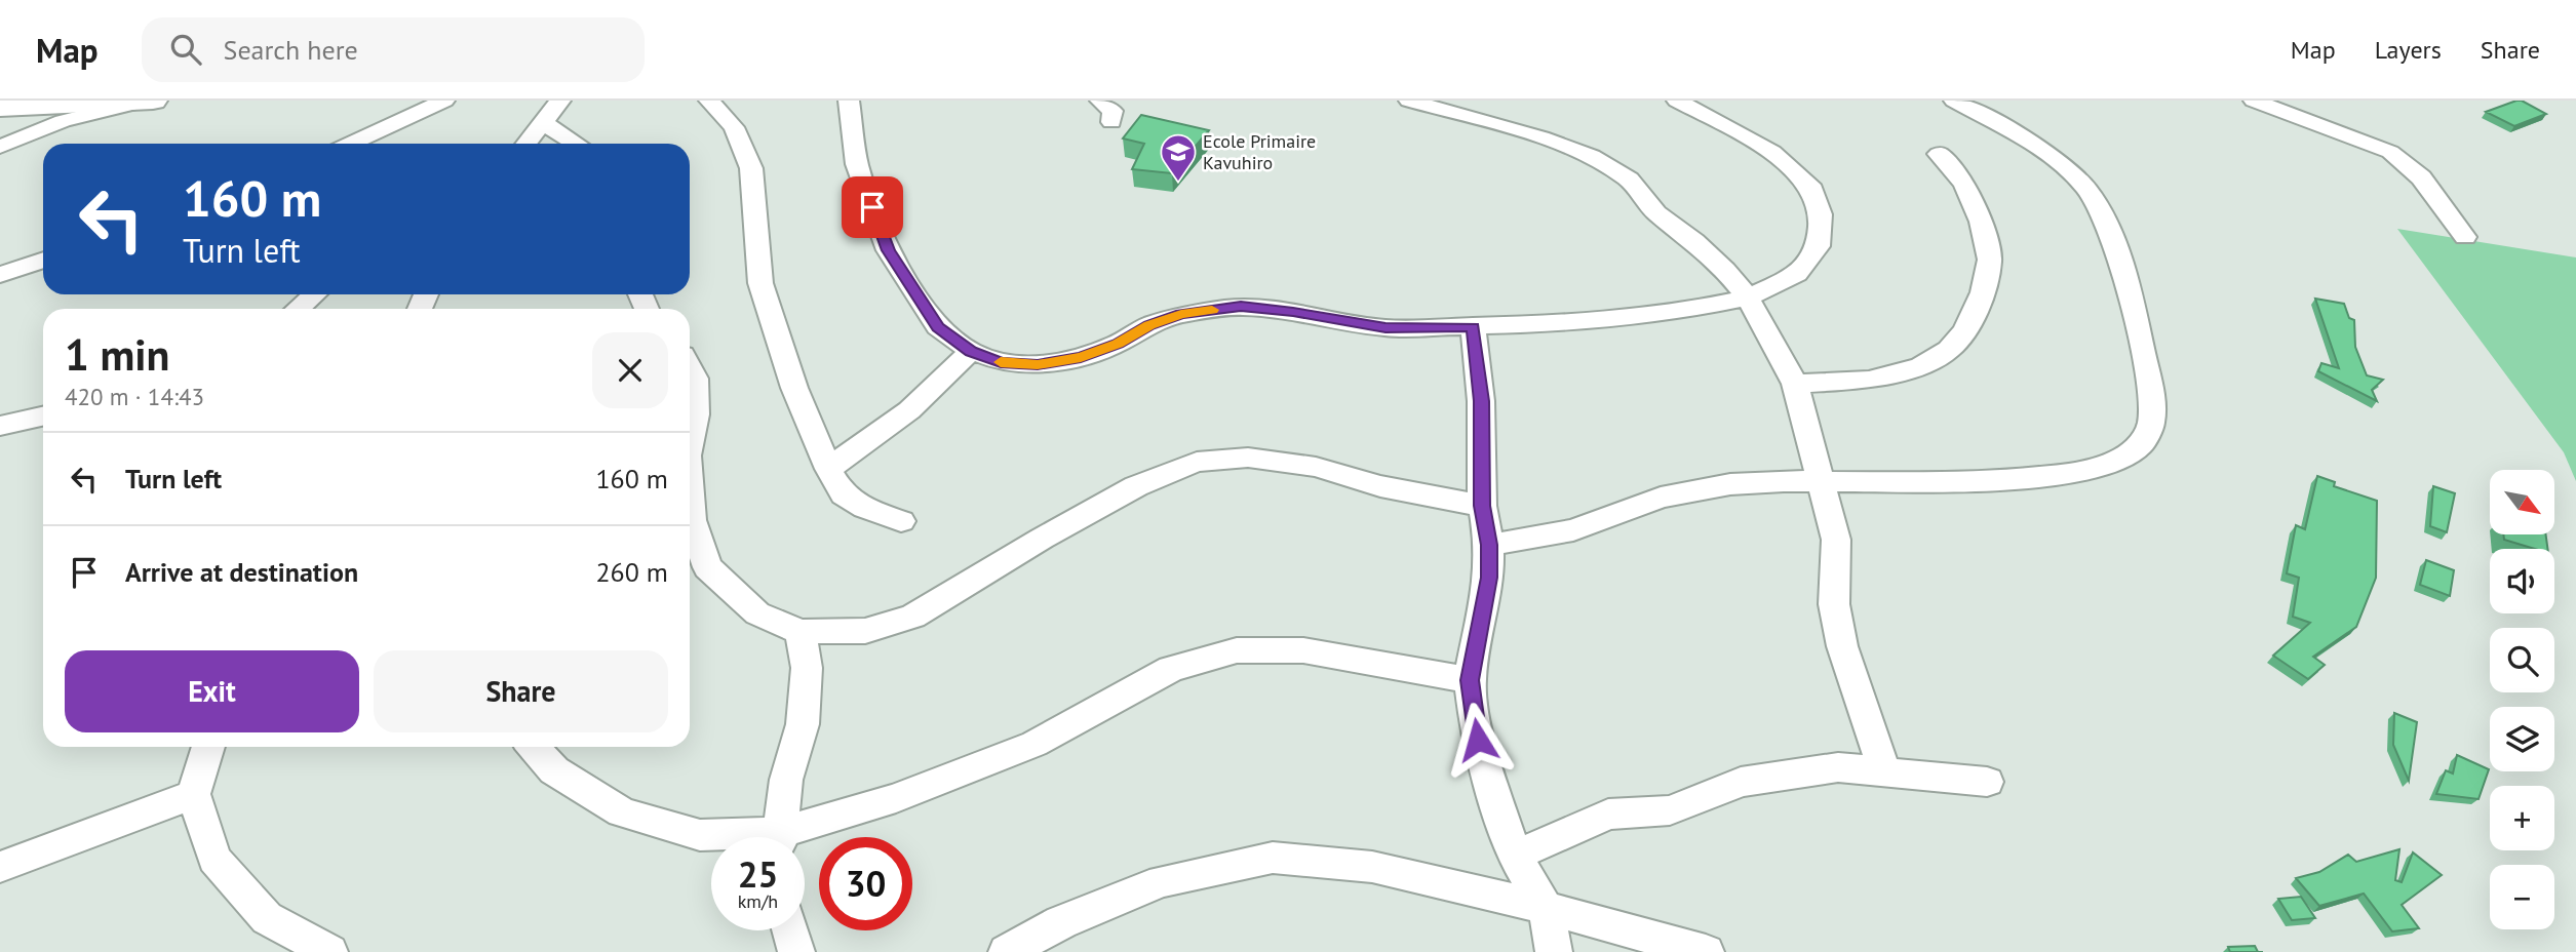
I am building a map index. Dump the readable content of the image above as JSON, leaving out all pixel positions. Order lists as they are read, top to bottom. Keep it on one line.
{"places":{"school or university":["Ecole Primaire Kavuhiro"]},"north":"bottom right","page":{"header":"Map","search":"Search here","nav":["Map","Layers","Share"],"turn":["160 m","Turn left"],"heading":["1 min","420 m · 14:43"],"list":[{"name":"Turn left","value":"160 m"},{"name":"Arrive at destination","value":"260 m"}],"map_buttons":["+","−"],"buttons":["Exit","Share"],"speed":"25 km/h","limit":"30"}}
